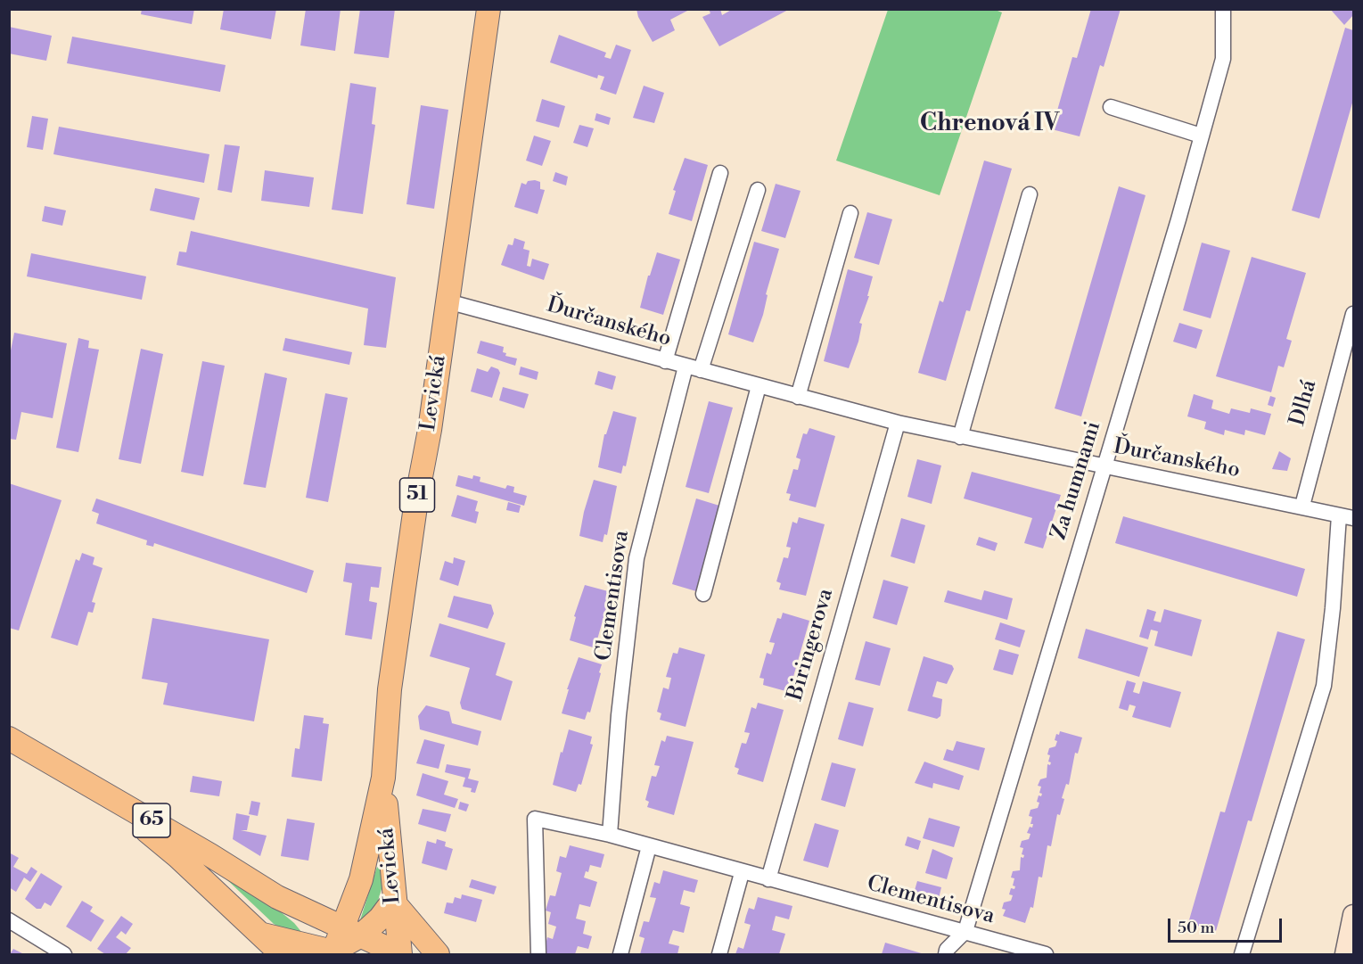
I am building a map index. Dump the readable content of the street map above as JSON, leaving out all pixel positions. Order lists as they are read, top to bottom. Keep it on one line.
{"streets":{"main road":["Levická","51","65"],"street":["Ďurčanského","Dlhá","Za humnami","Clementisova","Biringerova"]},"crossings":[["Ďurčanského","Levická"],["Ďurčanského","Dlhá"],["Ďurčanského","Za humnami"],["Ďurčanského","Clementisova"],["Ďurčanského","Biringerova"],["Levická","51"],["Levická","65"],["Za humnami","Clementisova"],["51","65"],["Clementisova","Biringerova"]],"districts":["Chrenová IV"],"scale_bar":"50 m"}
